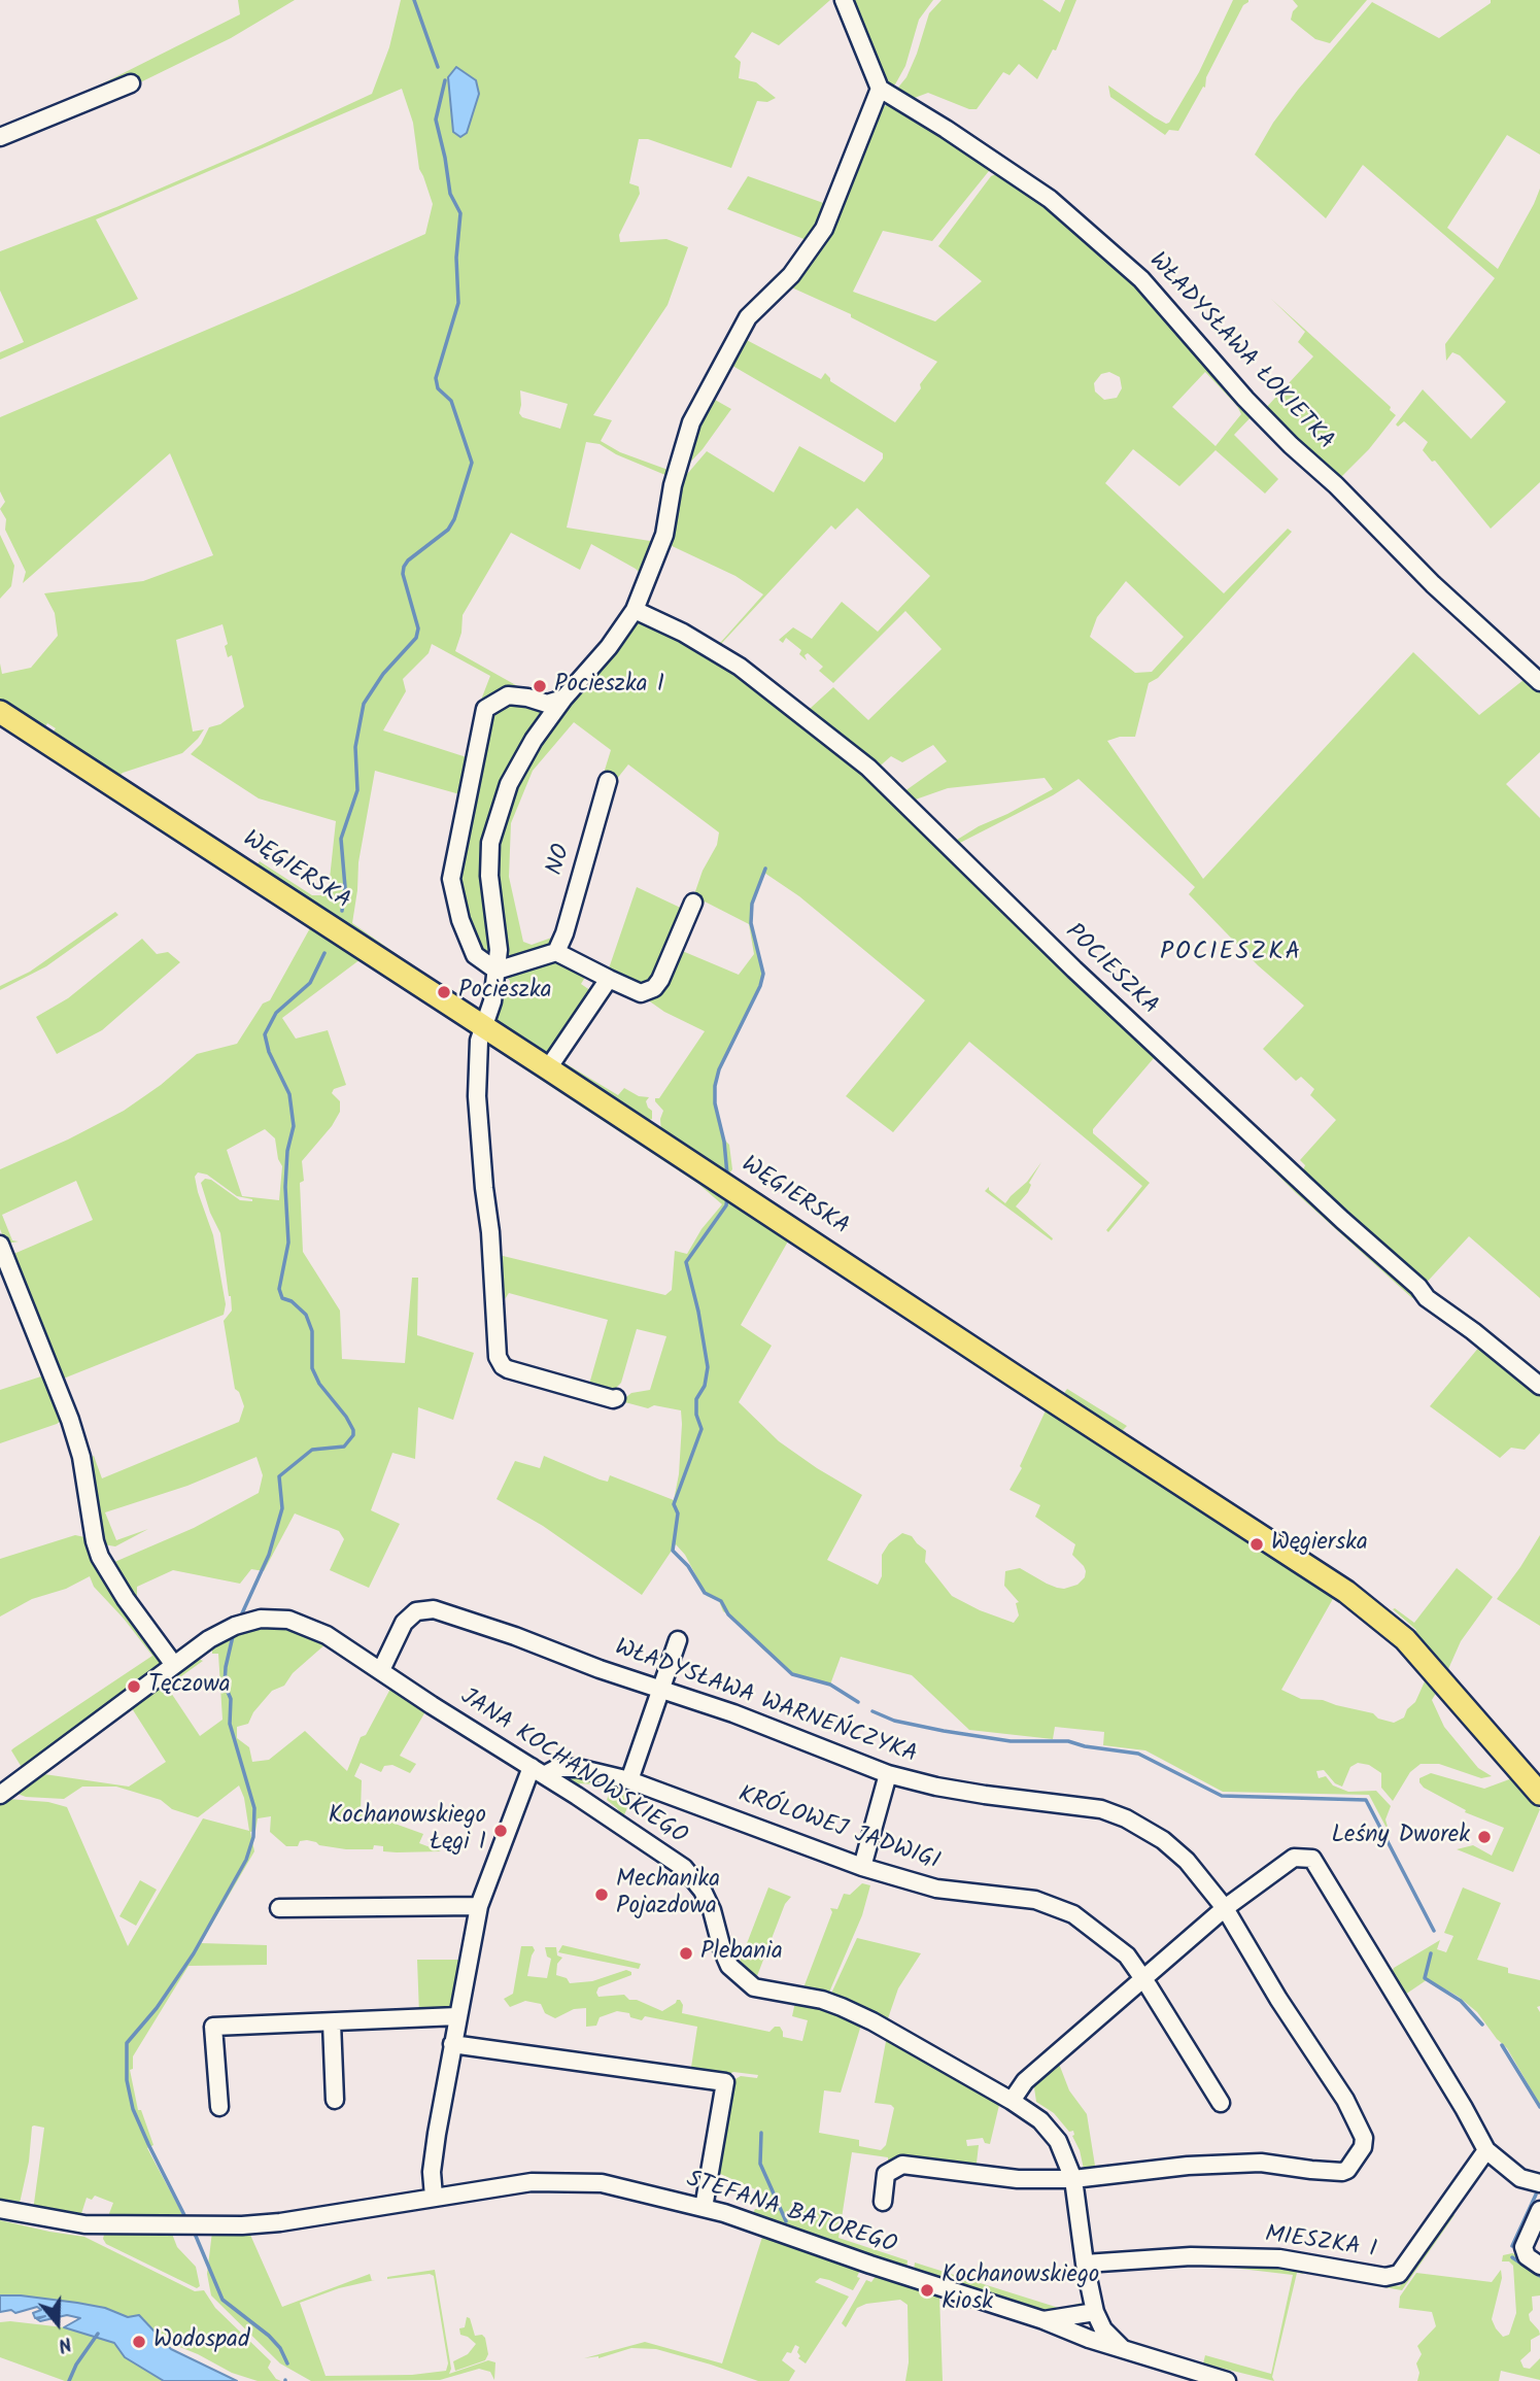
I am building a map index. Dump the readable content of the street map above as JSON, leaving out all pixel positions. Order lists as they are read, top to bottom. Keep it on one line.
{"streets":{"main road":["WĘGIERSKA"],"street":["WŁADYSŁAWA ŁOKIETKA","NO","POCIESZKA","WŁADYSŁAWA WARNEŃCZYKA","JANA KOCHANOWSKIEGO","KRÓLOWEJ JADWIGI","STEFANA BATOREGO","MIESZKA I"]},"crossings":[["WŁADYSŁAWA WARNEŃCZYKA","JANA KOCHANOWSKIEGO"],["JANA KOCHANOWSKIEGO","KRÓLOWEJ JADWIGI"],["JANA KOCHANOWSKIEGO","STEFANA BATOREGO"],["JANA KOCHANOWSKIEGO","MIESZKA I"]],"districts":["POCIESZKA"],"places":["Pocieszka I","Pocieszka","Węgierska","Tęczowa","Kochanowskiego Łęgi I","Leśny Dworek","Mechanika Pojazdowa","Plebania","Kochanowskiego Kiosk","Wodospad"],"north":"bottom"}
